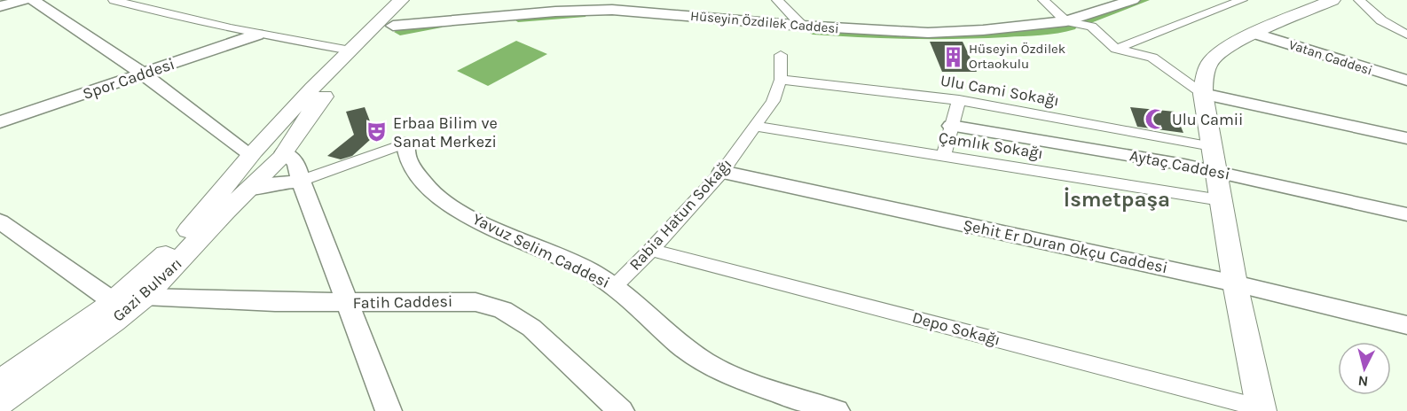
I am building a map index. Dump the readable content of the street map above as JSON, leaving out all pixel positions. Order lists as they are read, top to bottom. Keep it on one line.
{"streets":{"main road":["Gazi Bulvarı"],"street":["Hüseyin Özdilek Caddesi","Vatan Caddesi","Spor Caddesi","Ulu Cami Sokağı","Çamlık Sokağı","Aytaç Caddesi","Rabia Hatun Sokağı","Şehit Er Duran Okçu Caddesi","Yavuz Selim Caddesi","Fatih Caddesi","Depo Sokağı"]},"crossings":[["Hüseyin Özdilek Caddesi","Gazi Bulvarı"],["Ulu Cami Sokağı","Rabia Hatun Sokağı"],["Çamlık Sokağı","Rabia Hatun Sokağı"],["Rabia Hatun Sokağı","Şehit Er Duran Okçu Caddesi"],["Rabia Hatun Sokağı","Yavuz Selim Caddesi"],["Rabia Hatun Sokağı","Depo Sokağı"],["Gazi Bulvarı","Fatih Caddesi"]],"districts":["İsmetpaşa"],"places":{"building":["Hüseyin Özdilek Ortaokulu"],"mosque":["Ulu Camii"],"theatre":["Erbaa Bilim ve Sanat Merkezi"]},"north":"bottom"}
